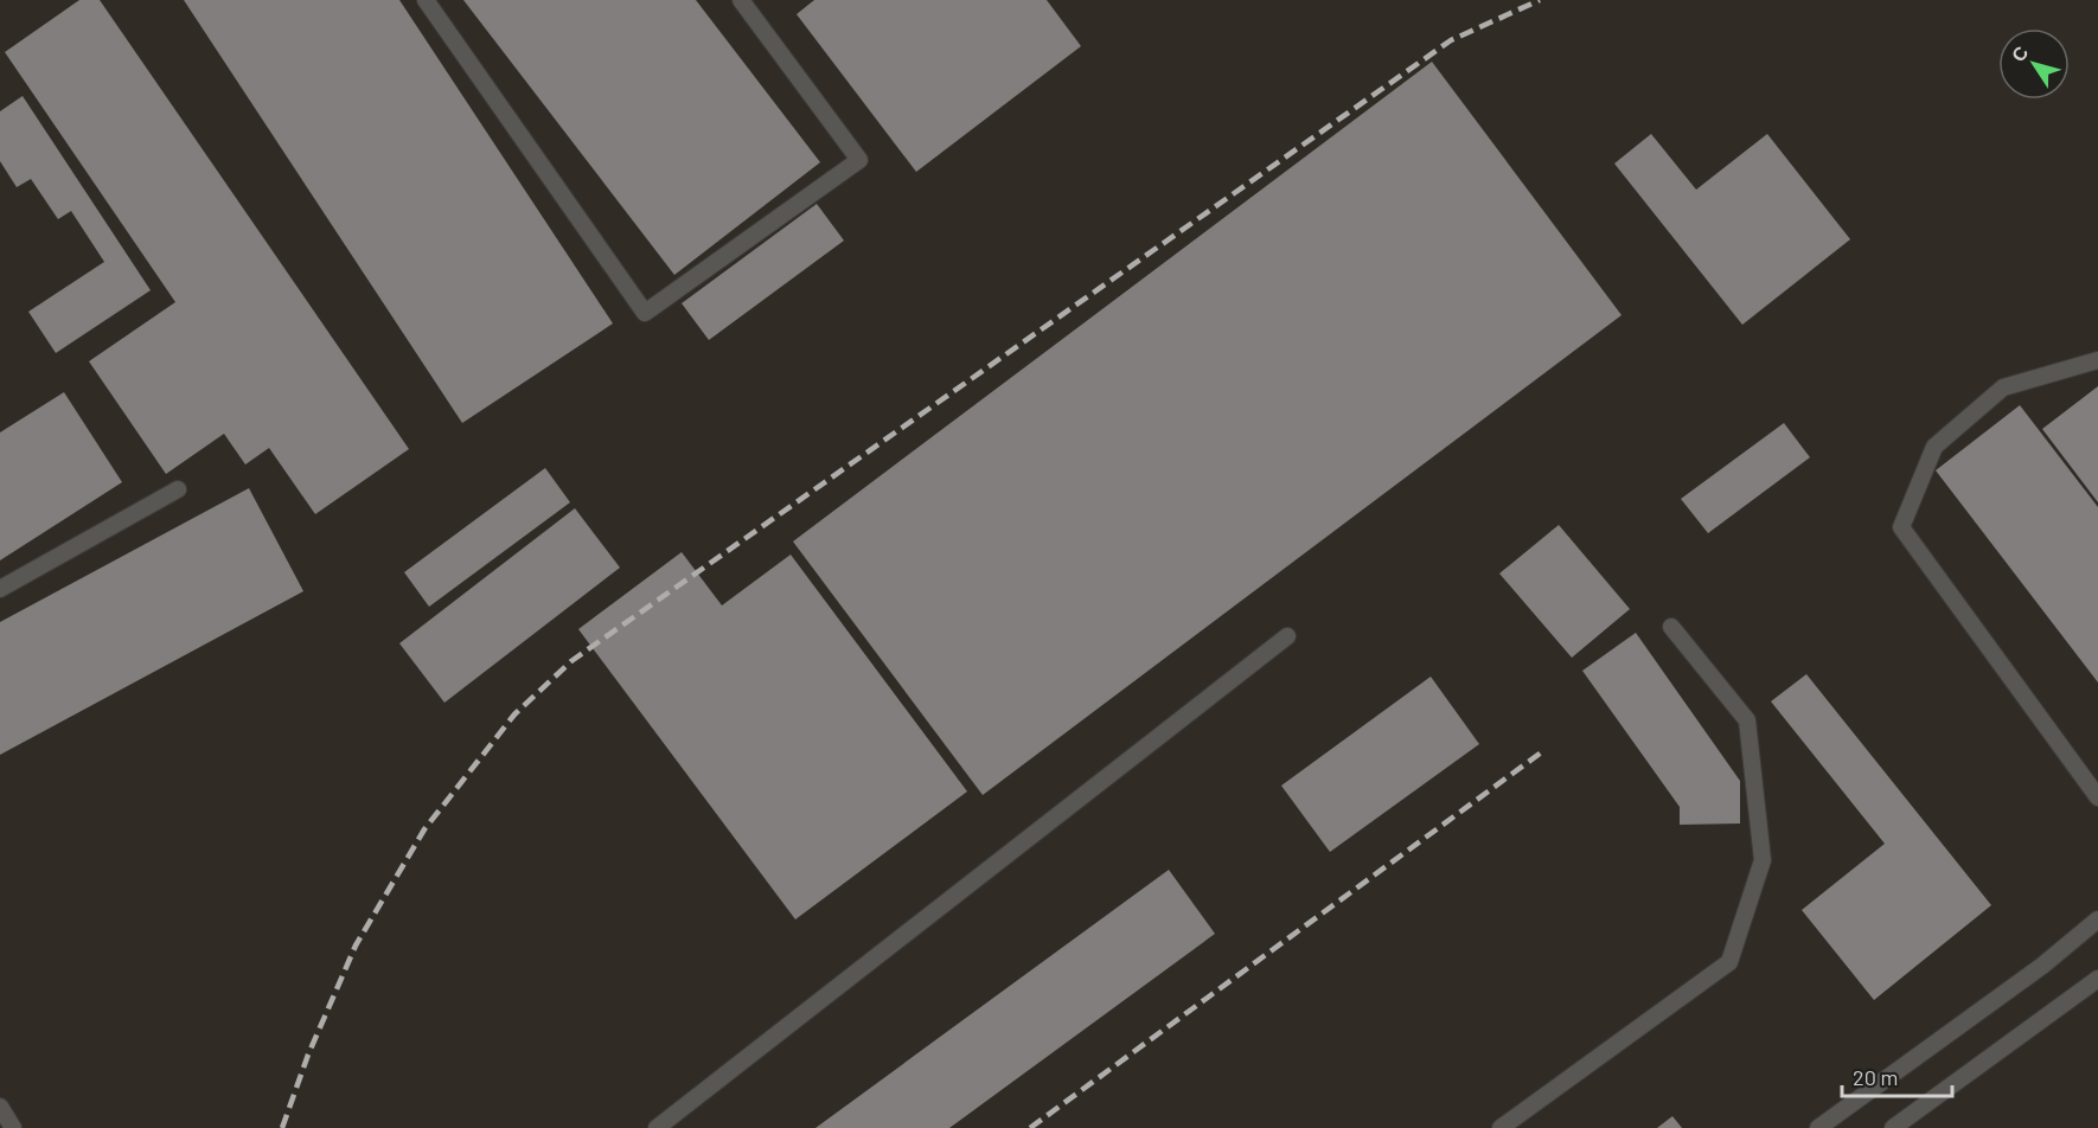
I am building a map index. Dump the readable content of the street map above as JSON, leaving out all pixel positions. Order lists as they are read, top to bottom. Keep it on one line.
{"scale_bar":"20 m","north":"top left"}
